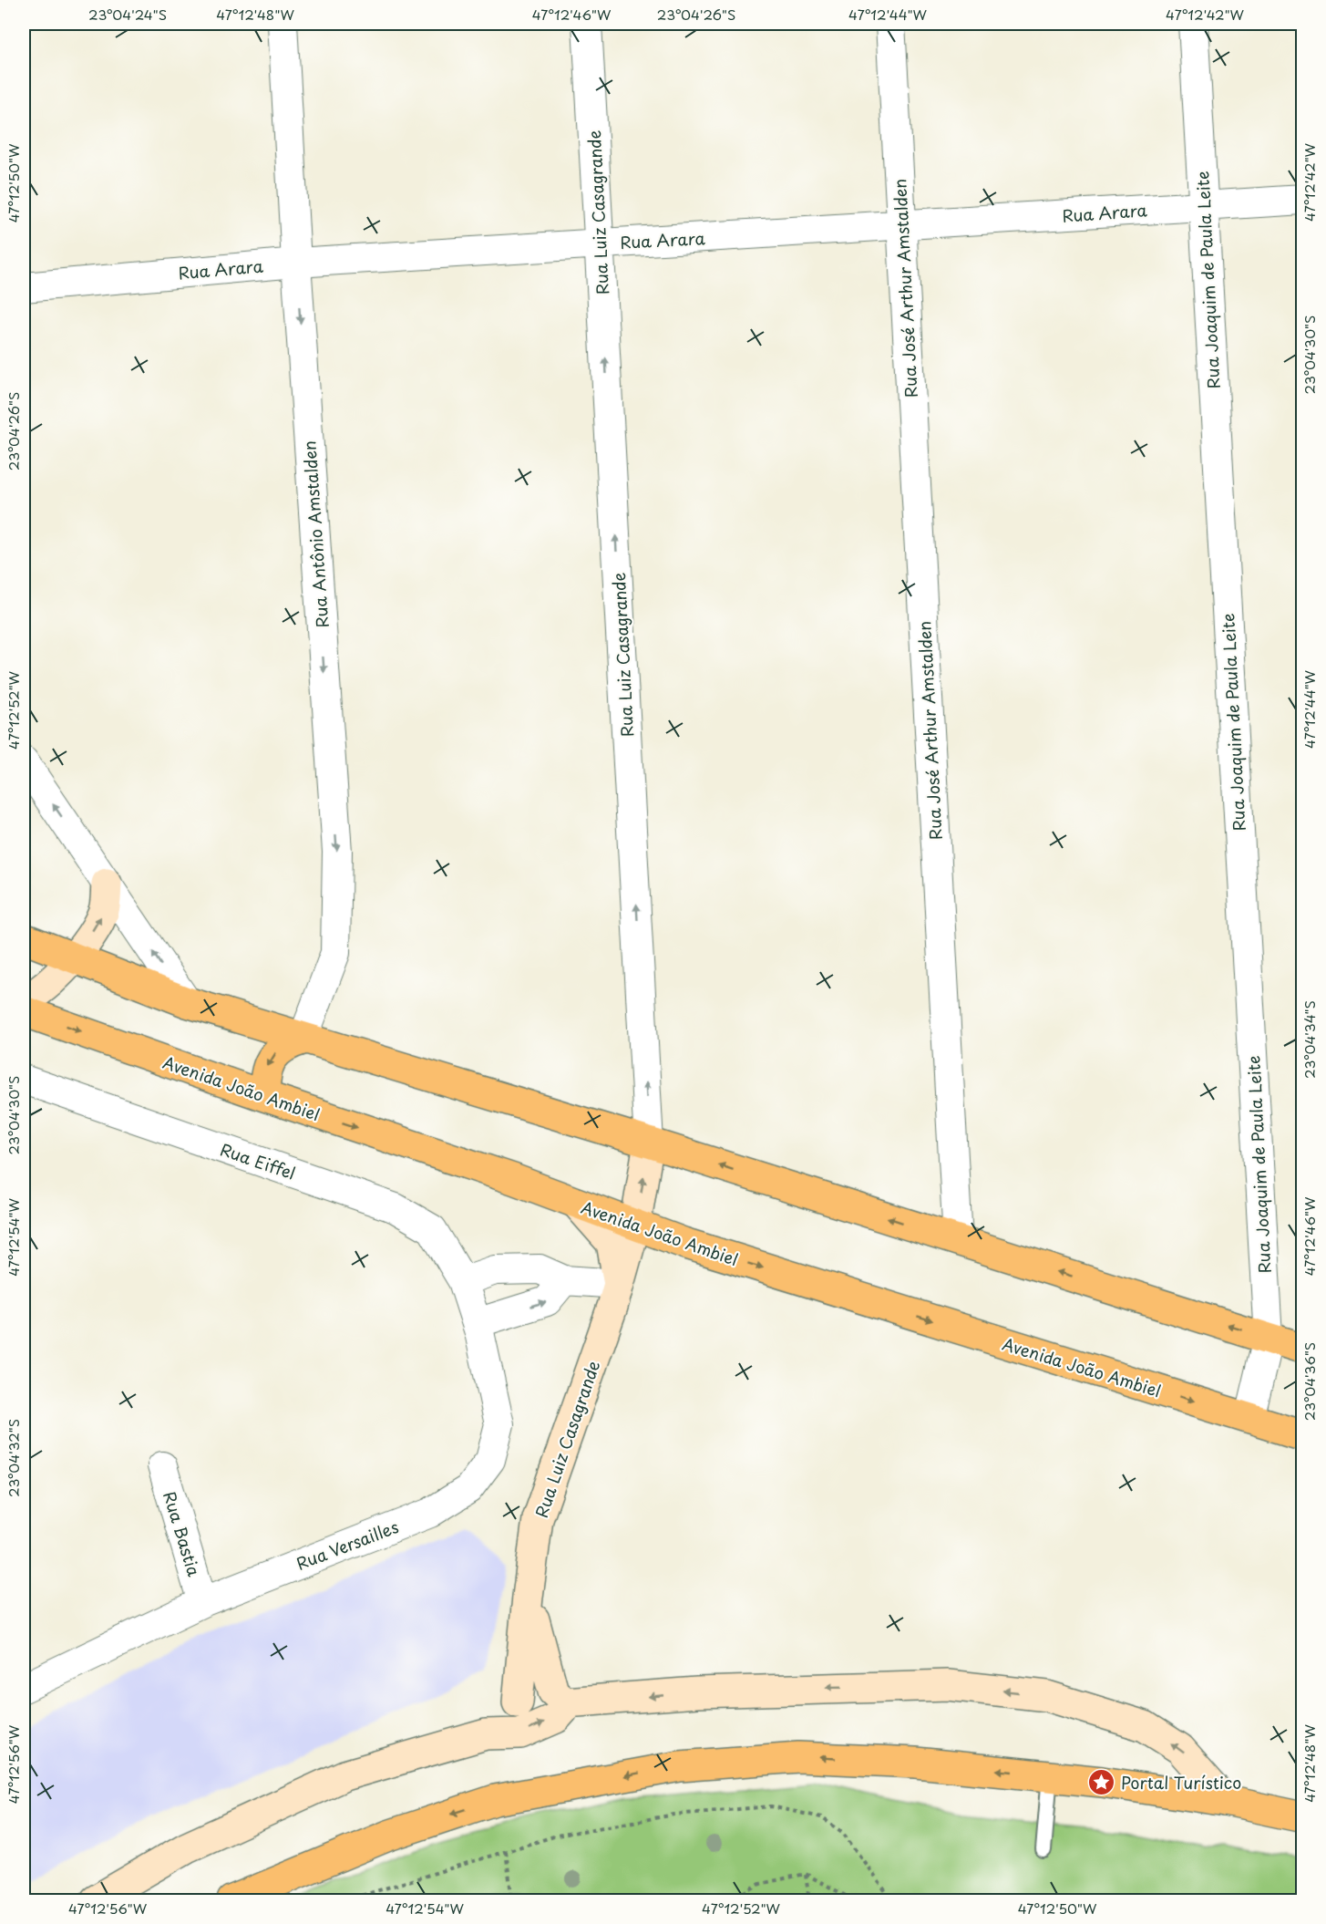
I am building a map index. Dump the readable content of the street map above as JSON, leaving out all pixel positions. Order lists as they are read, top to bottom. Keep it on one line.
{"streets":{"main road":["Avenida João Ambiel"],"street":["Rua Luiz Casagrande","Rua Arara","Rua Joaquim de Paula Leite","Rua José Arthur Amstalden","Rua Antônio Amstalden","Rua Eiffel","Rua Bastia","Rua Versailles"]},"crossings":[["Rua Luiz Casagrande","Rua Arara"],["Rua Luiz Casagrande","Avenida João Ambiel"],["Rua Arara","Rua Joaquim de Paula Leite"],["Rua Arara","Rua José Arthur Amstalden"],["Rua Arara","Rua Antônio Amstalden"],["Rua Joaquim de Paula Leite","Avenida João Ambiel"],["Rua Eiffel","Rua Versailles"],["Rua Bastia","Rua Versailles"]],"one_way":["Rua Luiz Casagrande","Rua Antônio Amstalden"],"places":{"place":["Portal Turístico"]},"coordinates":["23°04'24\"S","47°12'48\"W","47°12'46\"W","23°04'26\"S","47°12'44\"W","47°12'42\"W","47°12'50\"W","23°04'30\"S","47°12'52\"W","23°04'34\"S","47°12'54\"W","23°04'36\"S","23°04'32\"S","47°12'56\"W"]}
